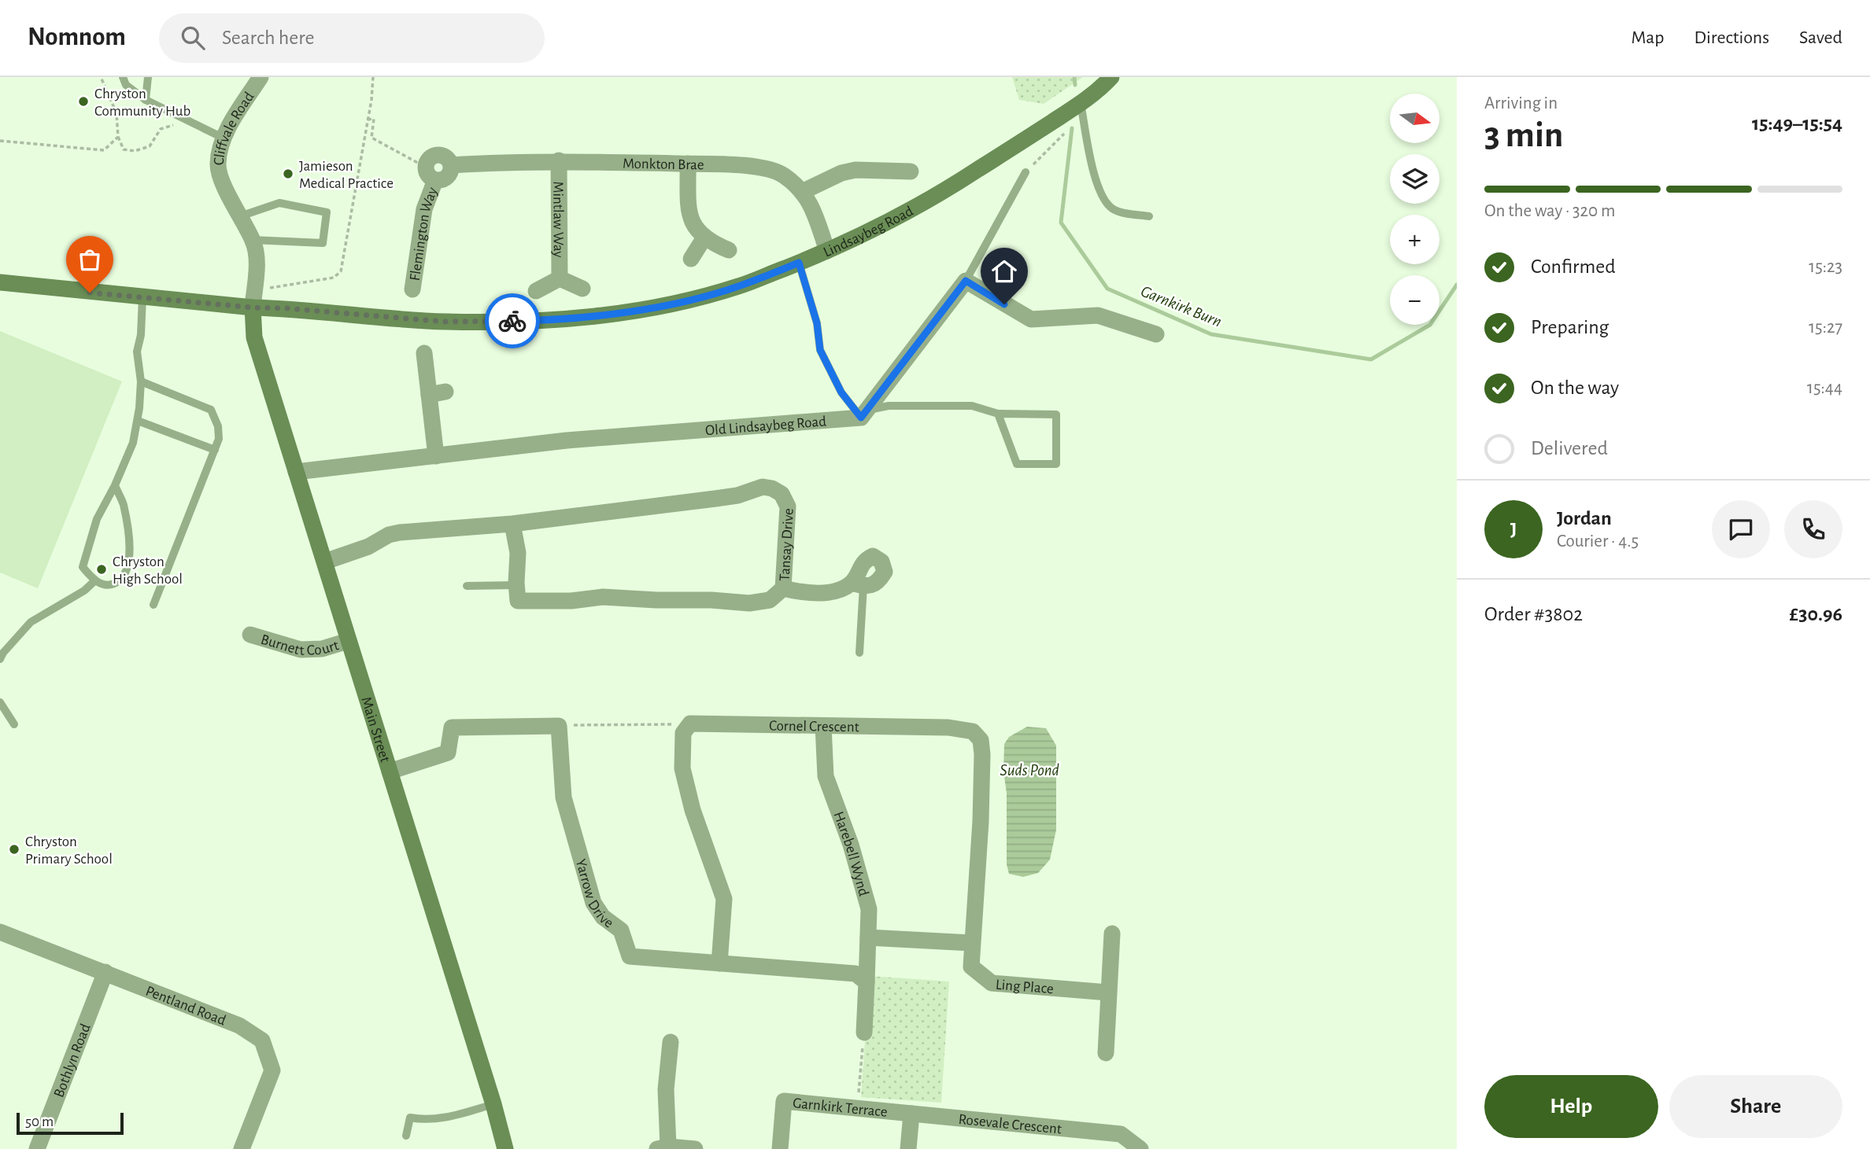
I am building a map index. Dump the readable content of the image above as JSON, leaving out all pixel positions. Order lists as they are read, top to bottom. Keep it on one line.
{"streets":{"main road":["Lindsaybeg Road","Main Street"],"street":["Cliffvale Road","Monkton Brae","Mintlaw Way","Flemington Way","Old Lindsaybeg Road","Tansay Drive","Burnett Court","Cornel Crescent","Harebell Wynd","Yarrow Drive","Ling Place","Pentland Road","Bothlyn Road","Garnkirk Terrace","Rosevale Crescent"]},"crossings":[["Cliffvale Road","Lindsaybeg Road"],["Cliffvale Road","Main Street"],["Monkton Brae","Mintlaw Way"],["Monkton Brae","Lindsaybeg Road"],["Monkton Brae","Flemington Way"],["Lindsaybeg Road","Main Street"],["Old Lindsaybeg Road","Main Street"],["Tansay Drive","Main Street"],["Burnett Court","Main Street"],["Cornel Crescent","Harebell Wynd"],["Cornel Crescent","Ling Place"],["Harebell Wynd","Yarrow Drive"],["Pentland Road","Bothlyn Road"],["Garnkirk Terrace","Rosevale Crescent"]],"water":["Garnkirk Burn","Suds Pond"],"places":["Chryston Community Hub","Jamieson Medical Practice","Chryston High School","Chryston Primary School"],"scale_bar":"50 m","north":"right","page":{"header":"Nomnom","search":"Search here","nav":["Map","Directions","Saved"],"heading":["3 min","Arriving in","15:49–15:54"],"panel":["Jordan","Courier · 4.5","Order #3802","£30.96"],"map_buttons":["+","−"],"bar":"On the way · 320 m","list":[["Confirmed","15:23"],["Preparing","15:27"],["On the way","15:44"],"Delivered"],"round":"J","buttons":["Help","Share"],"scale":"50 m"}}
